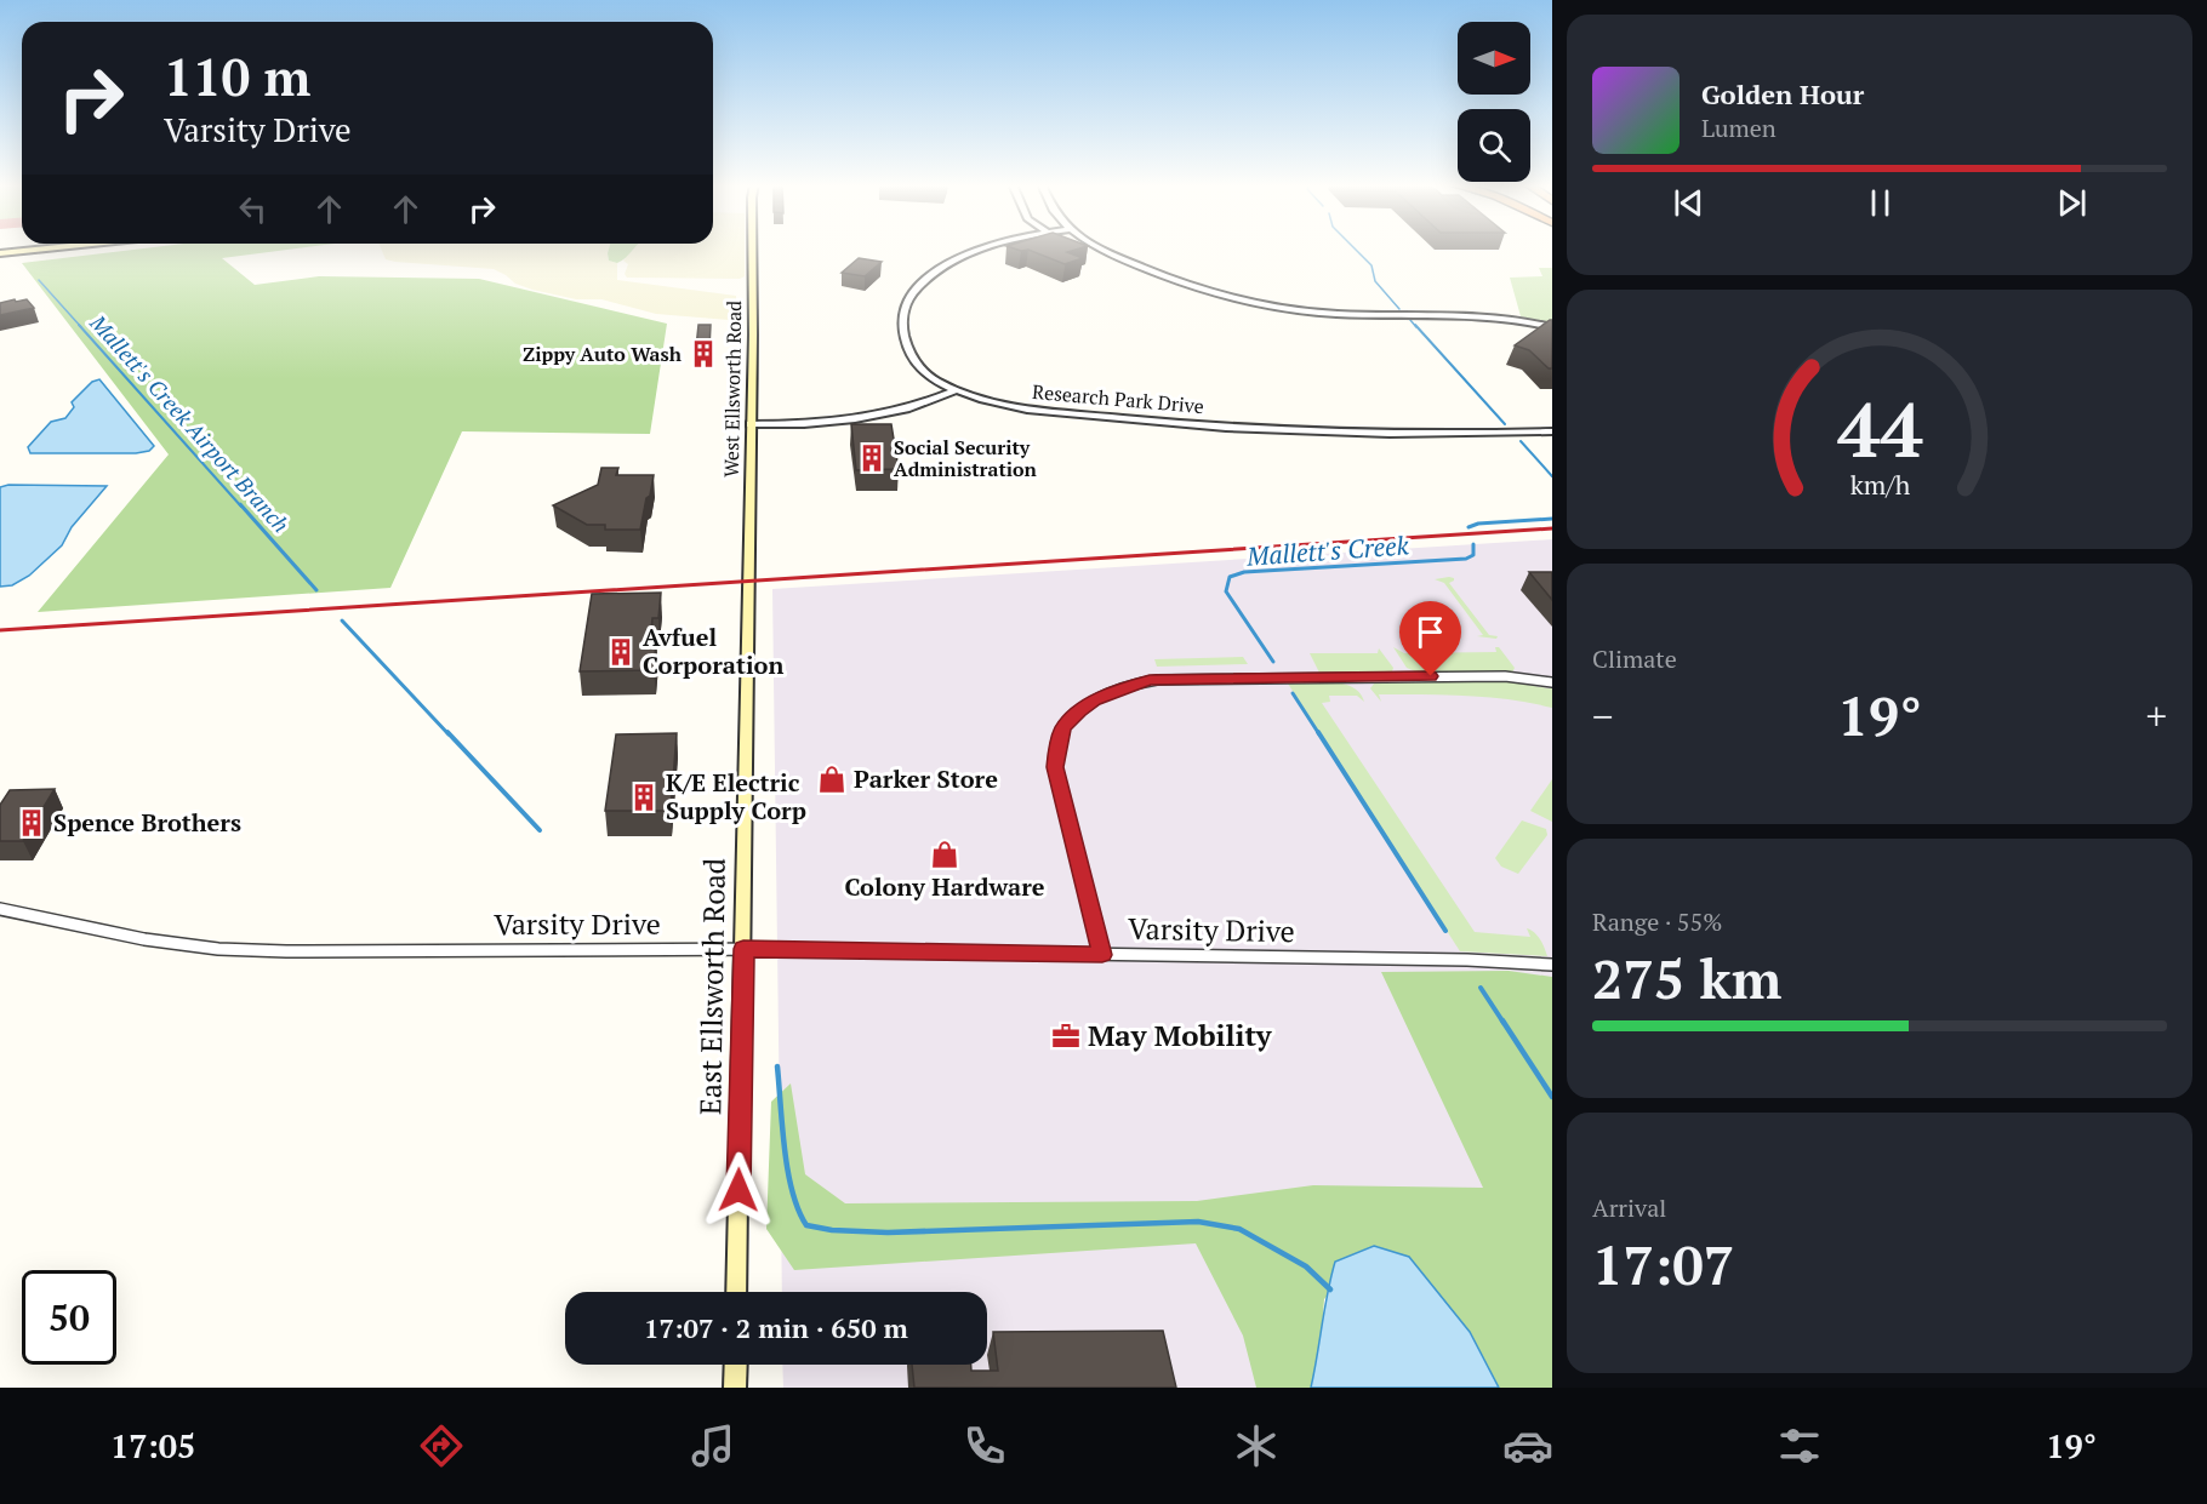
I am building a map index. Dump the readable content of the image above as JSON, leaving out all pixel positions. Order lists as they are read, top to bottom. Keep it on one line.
{"streets":{"main road":["West Ellsworth Road","East Ellsworth Road"],"street":["Research Park Drive","Varsity Drive"]},"crossings":[["West Ellsworth Road","East Ellsworth Road"],["Varsity Drive","East Ellsworth Road"]],"water":["Mallett's Creek Airport Branch","Mallett's Creek"],"places":{"building":["Zippy Auto Wash","Social Security Administration","Avfuel Corporation","K/E Electric Supply Corp","Spence Brothers"],"shop":["Parker Store","Colony Hardware"],"office":["May Mobility"]},"north":"right","page":{"turn":["110 m","Varsity Drive"],"song":["Golden Hour","Lumen"],"tile":["Climate",["Range · 55%","275 km"],["Arrival","17:07"]],"heat":["−","19°","+"],"limit":"50","trip":"17:07 · 2 min · 650 m","tabs":["17:05","19°"],"gauge":["44","km/h"]}}
